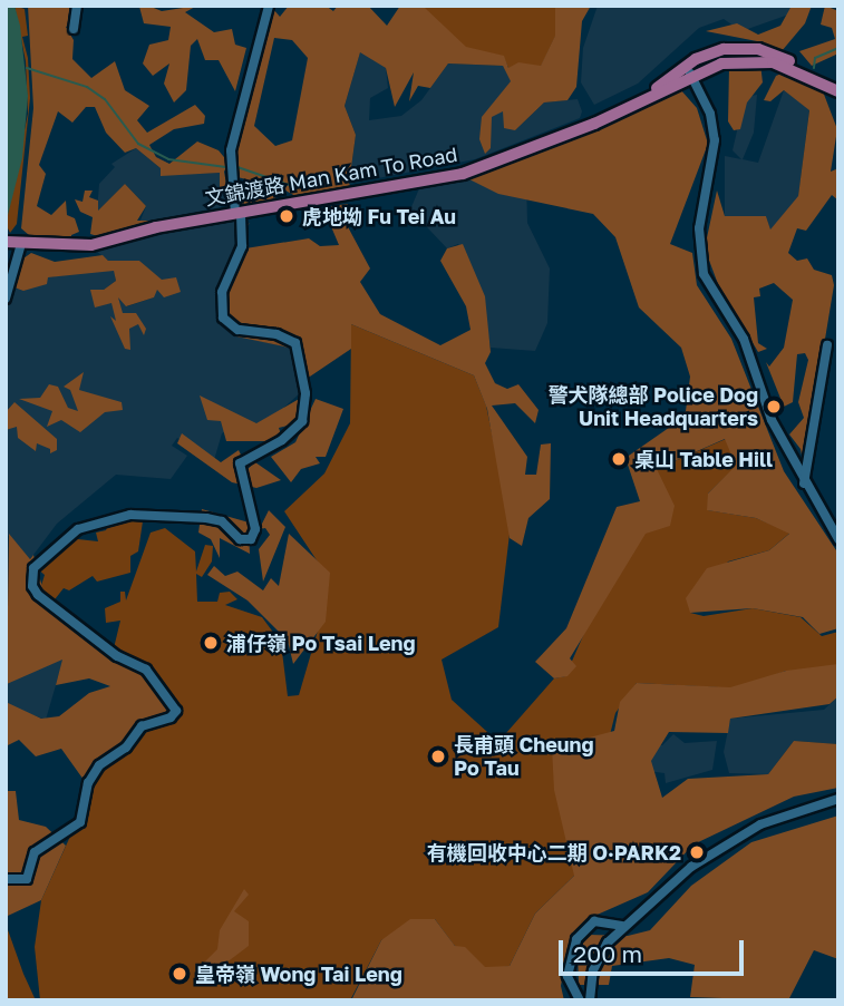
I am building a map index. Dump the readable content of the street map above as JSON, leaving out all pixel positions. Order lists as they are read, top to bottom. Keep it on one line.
{"streets":{"main road":["文錦渡路 Man Kam To Road"]},"places":["虎地坳 Fu Tei Au","警犬隊總部 Police Dog Unit Headquarters","桌山 Table Hill","浦仔嶺 Po Tsai Leng","長甫頭 Cheung Po Tau","有機回收中心二期 O·PARK2","皇帝嶺 Wong Tai Leng"],"scale_bar":"200 m"}
